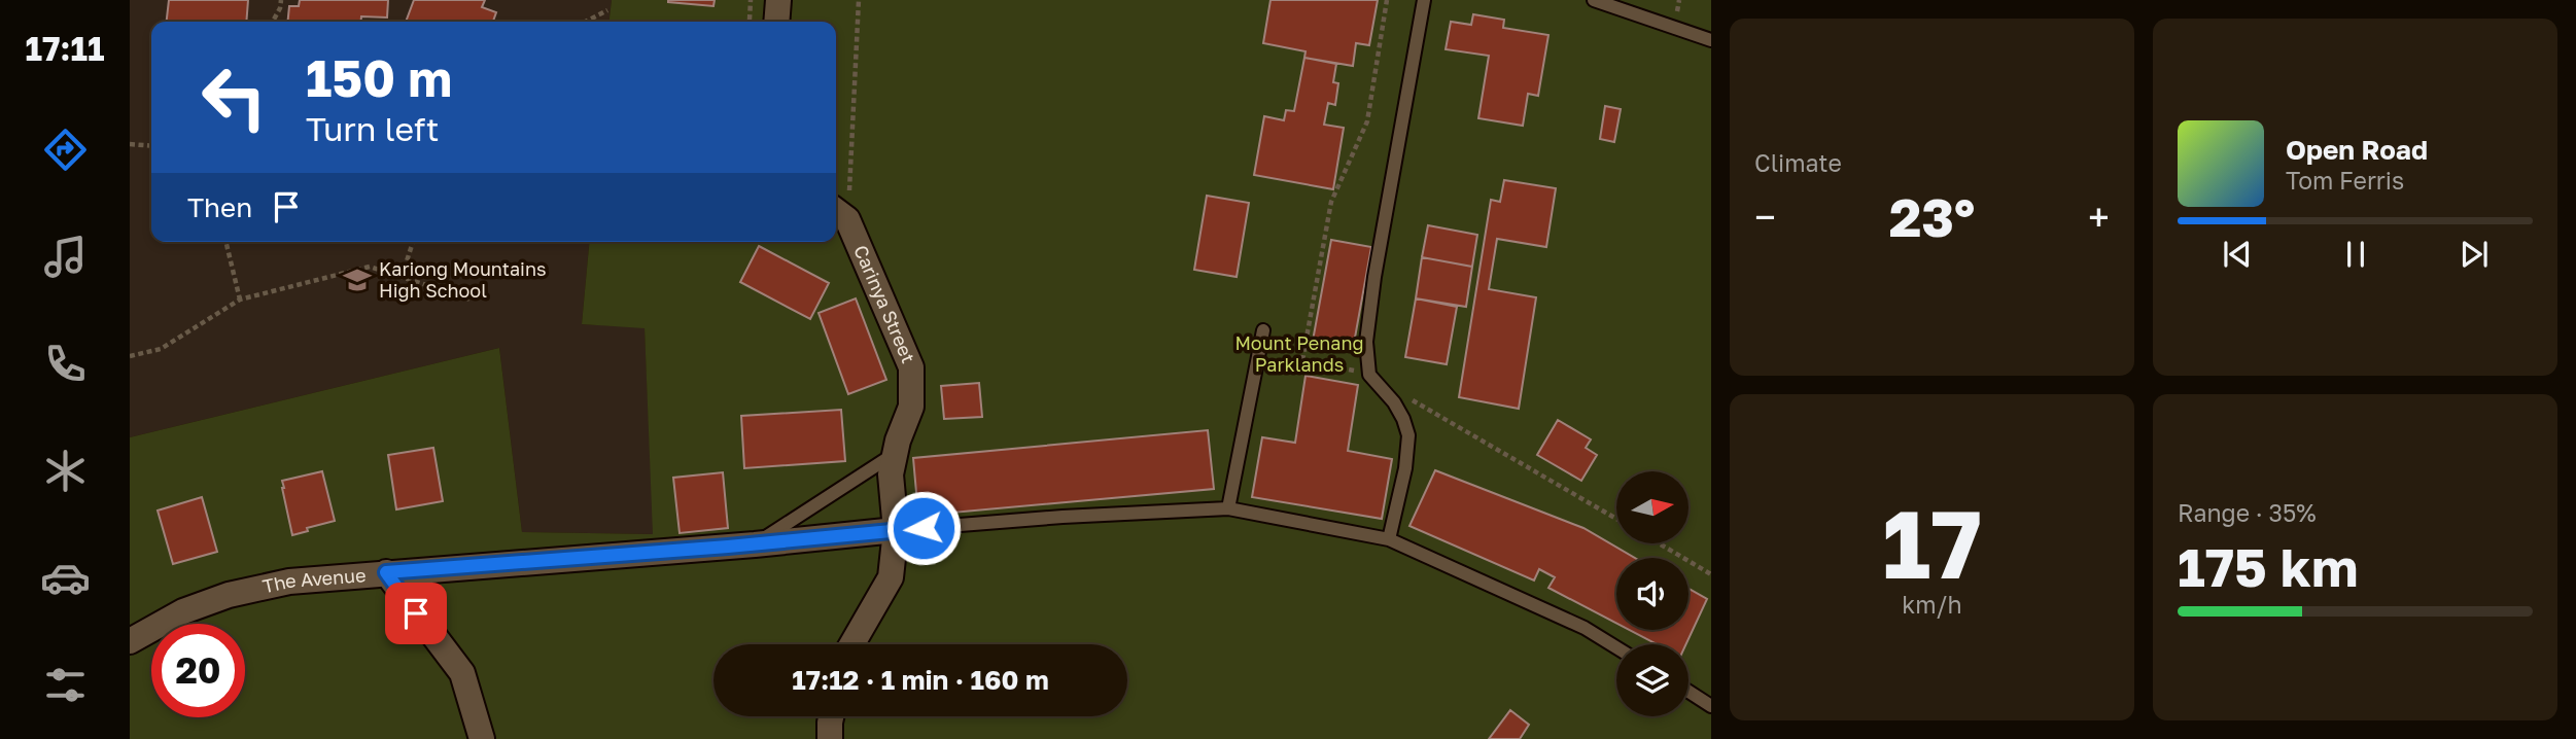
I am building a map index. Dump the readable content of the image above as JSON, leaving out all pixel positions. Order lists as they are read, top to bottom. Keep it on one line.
{"streets":{"street":["Carinya Street","The Avenue"]},"crossings":[["Carinya Street","The Avenue"]],"parks":["Mount Penang Parklands"],"places":{"school or university":["Kariong Mountains High School"]},"north":"right","page":{"tabs":"17:11","tile":["Climate",["17","km/h"],["Range · 35%","175 km"]],"turn":["150 m","Turn left"],"song":["Open Road","Tom Ferris"],"then":"Then","heat":["−","23°","+"],"limit":"20","trip":"17:12 · 1 min · 160 m"}}
